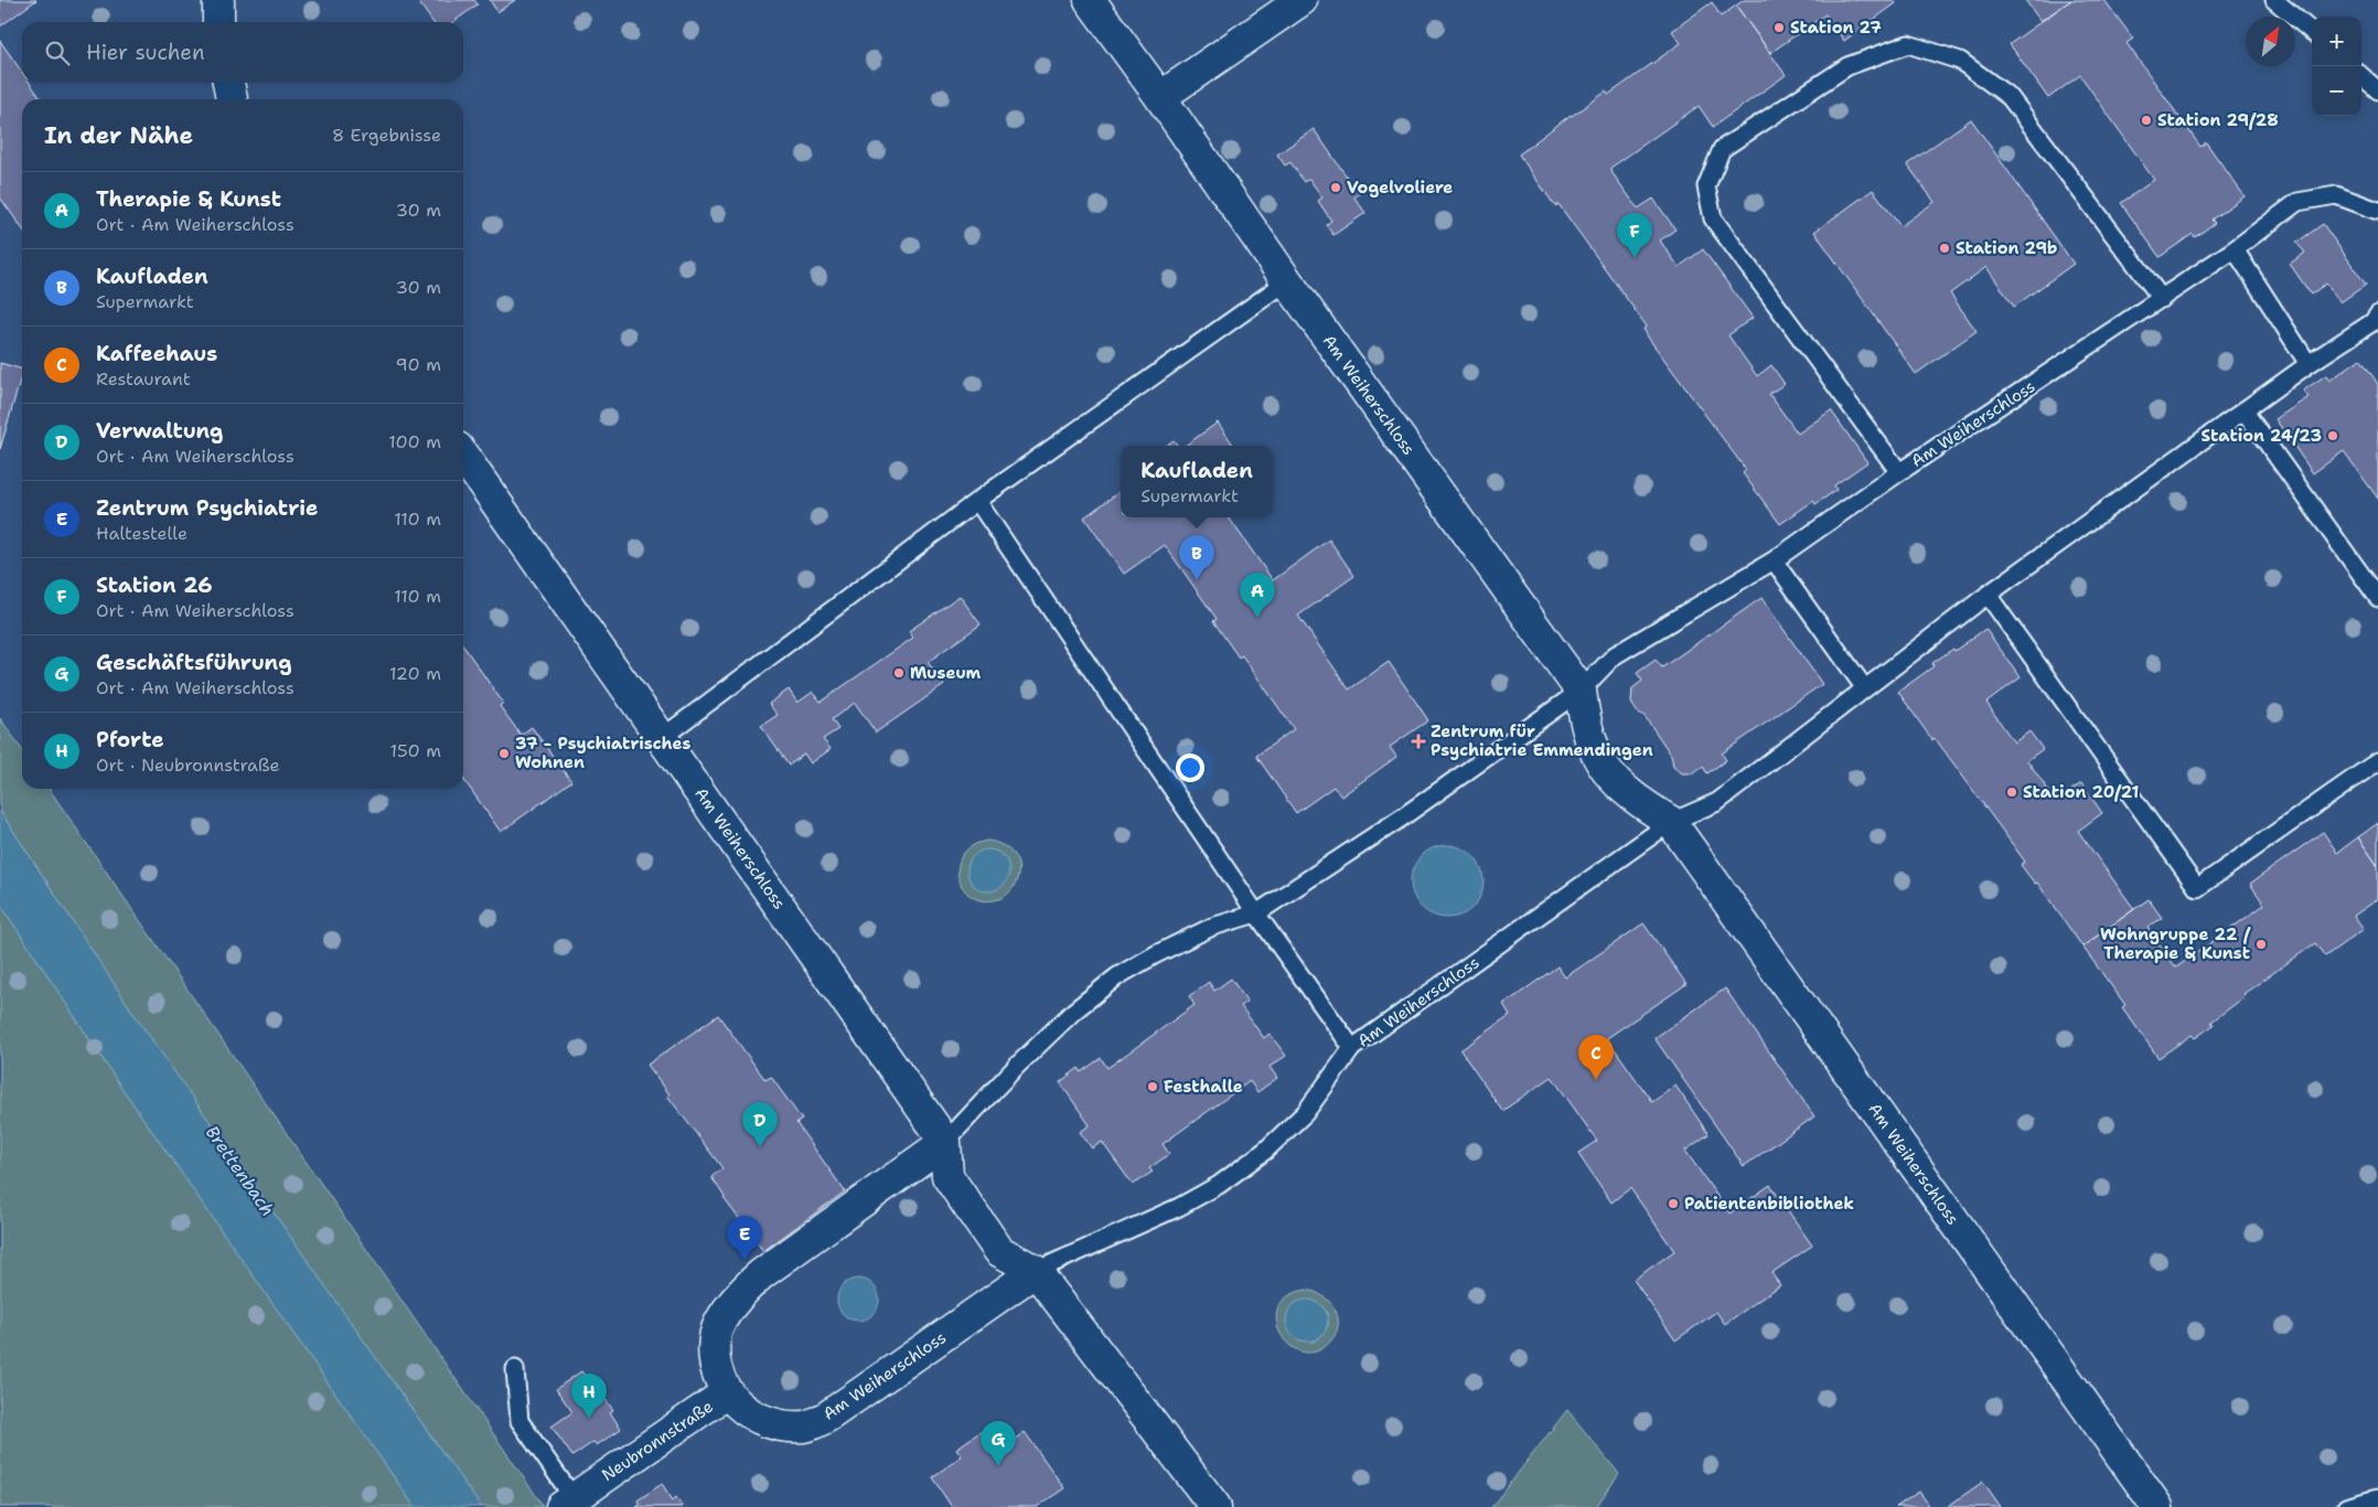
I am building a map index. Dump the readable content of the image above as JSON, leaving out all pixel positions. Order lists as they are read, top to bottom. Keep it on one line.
{"streets":{"street":["Am Weiherschloss","Neubronnstraße"]},"crossings":[["Am Weiherschloss","Neubronnstraße"]],"water":["Brettenbach"],"places":{"other":["Station 27","Station 29/28","Vogelvoliere","Station 29b","Station 24/23","Museum","37 - Psychiatrisches Wohnen","Station 20/21","Wohngruppe 22 / Therapie & Kunst","Festhalle","Patientenbibliothek"],"health":["Zentrum für Psychiatrie Emmendingen"]},"north":"top right","page":{"map_buttons":["+","−"],"search":"Hier suchen","heading":["In der Nähe","8 Ergebnisse"],"list":[{"mark":"A","name":"Therapie & Kunst","note":"Ort · Am Weiherschloss","value":"30 m"},{"mark":"B","name":"Kaufladen","note":"Supermarkt","value":"30 m"},{"mark":"C","name":"Kaffeehaus","note":"Restaurant","value":"90 m"},{"mark":"D","name":"Verwaltung","note":"Ort · Am Weiherschloss","value":"100 m"},{"mark":"E","name":"Zentrum Psychiatrie","note":"Haltestelle","value":"110 m"},{"mark":"F","name":"Station 26","note":"Ort · Am Weiherschloss","value":"110 m"},{"mark":"G","name":"Geschäftsführung","note":"Ort · Am Weiherschloss","value":"120 m"},{"mark":"H","name":"Pforte","note":"Ort · Neubronnstraße","value":"150 m"}],"pins":["F","B","A","C","D","E","H","G"],"popup":["Kaufladen","Supermarkt"]}}
